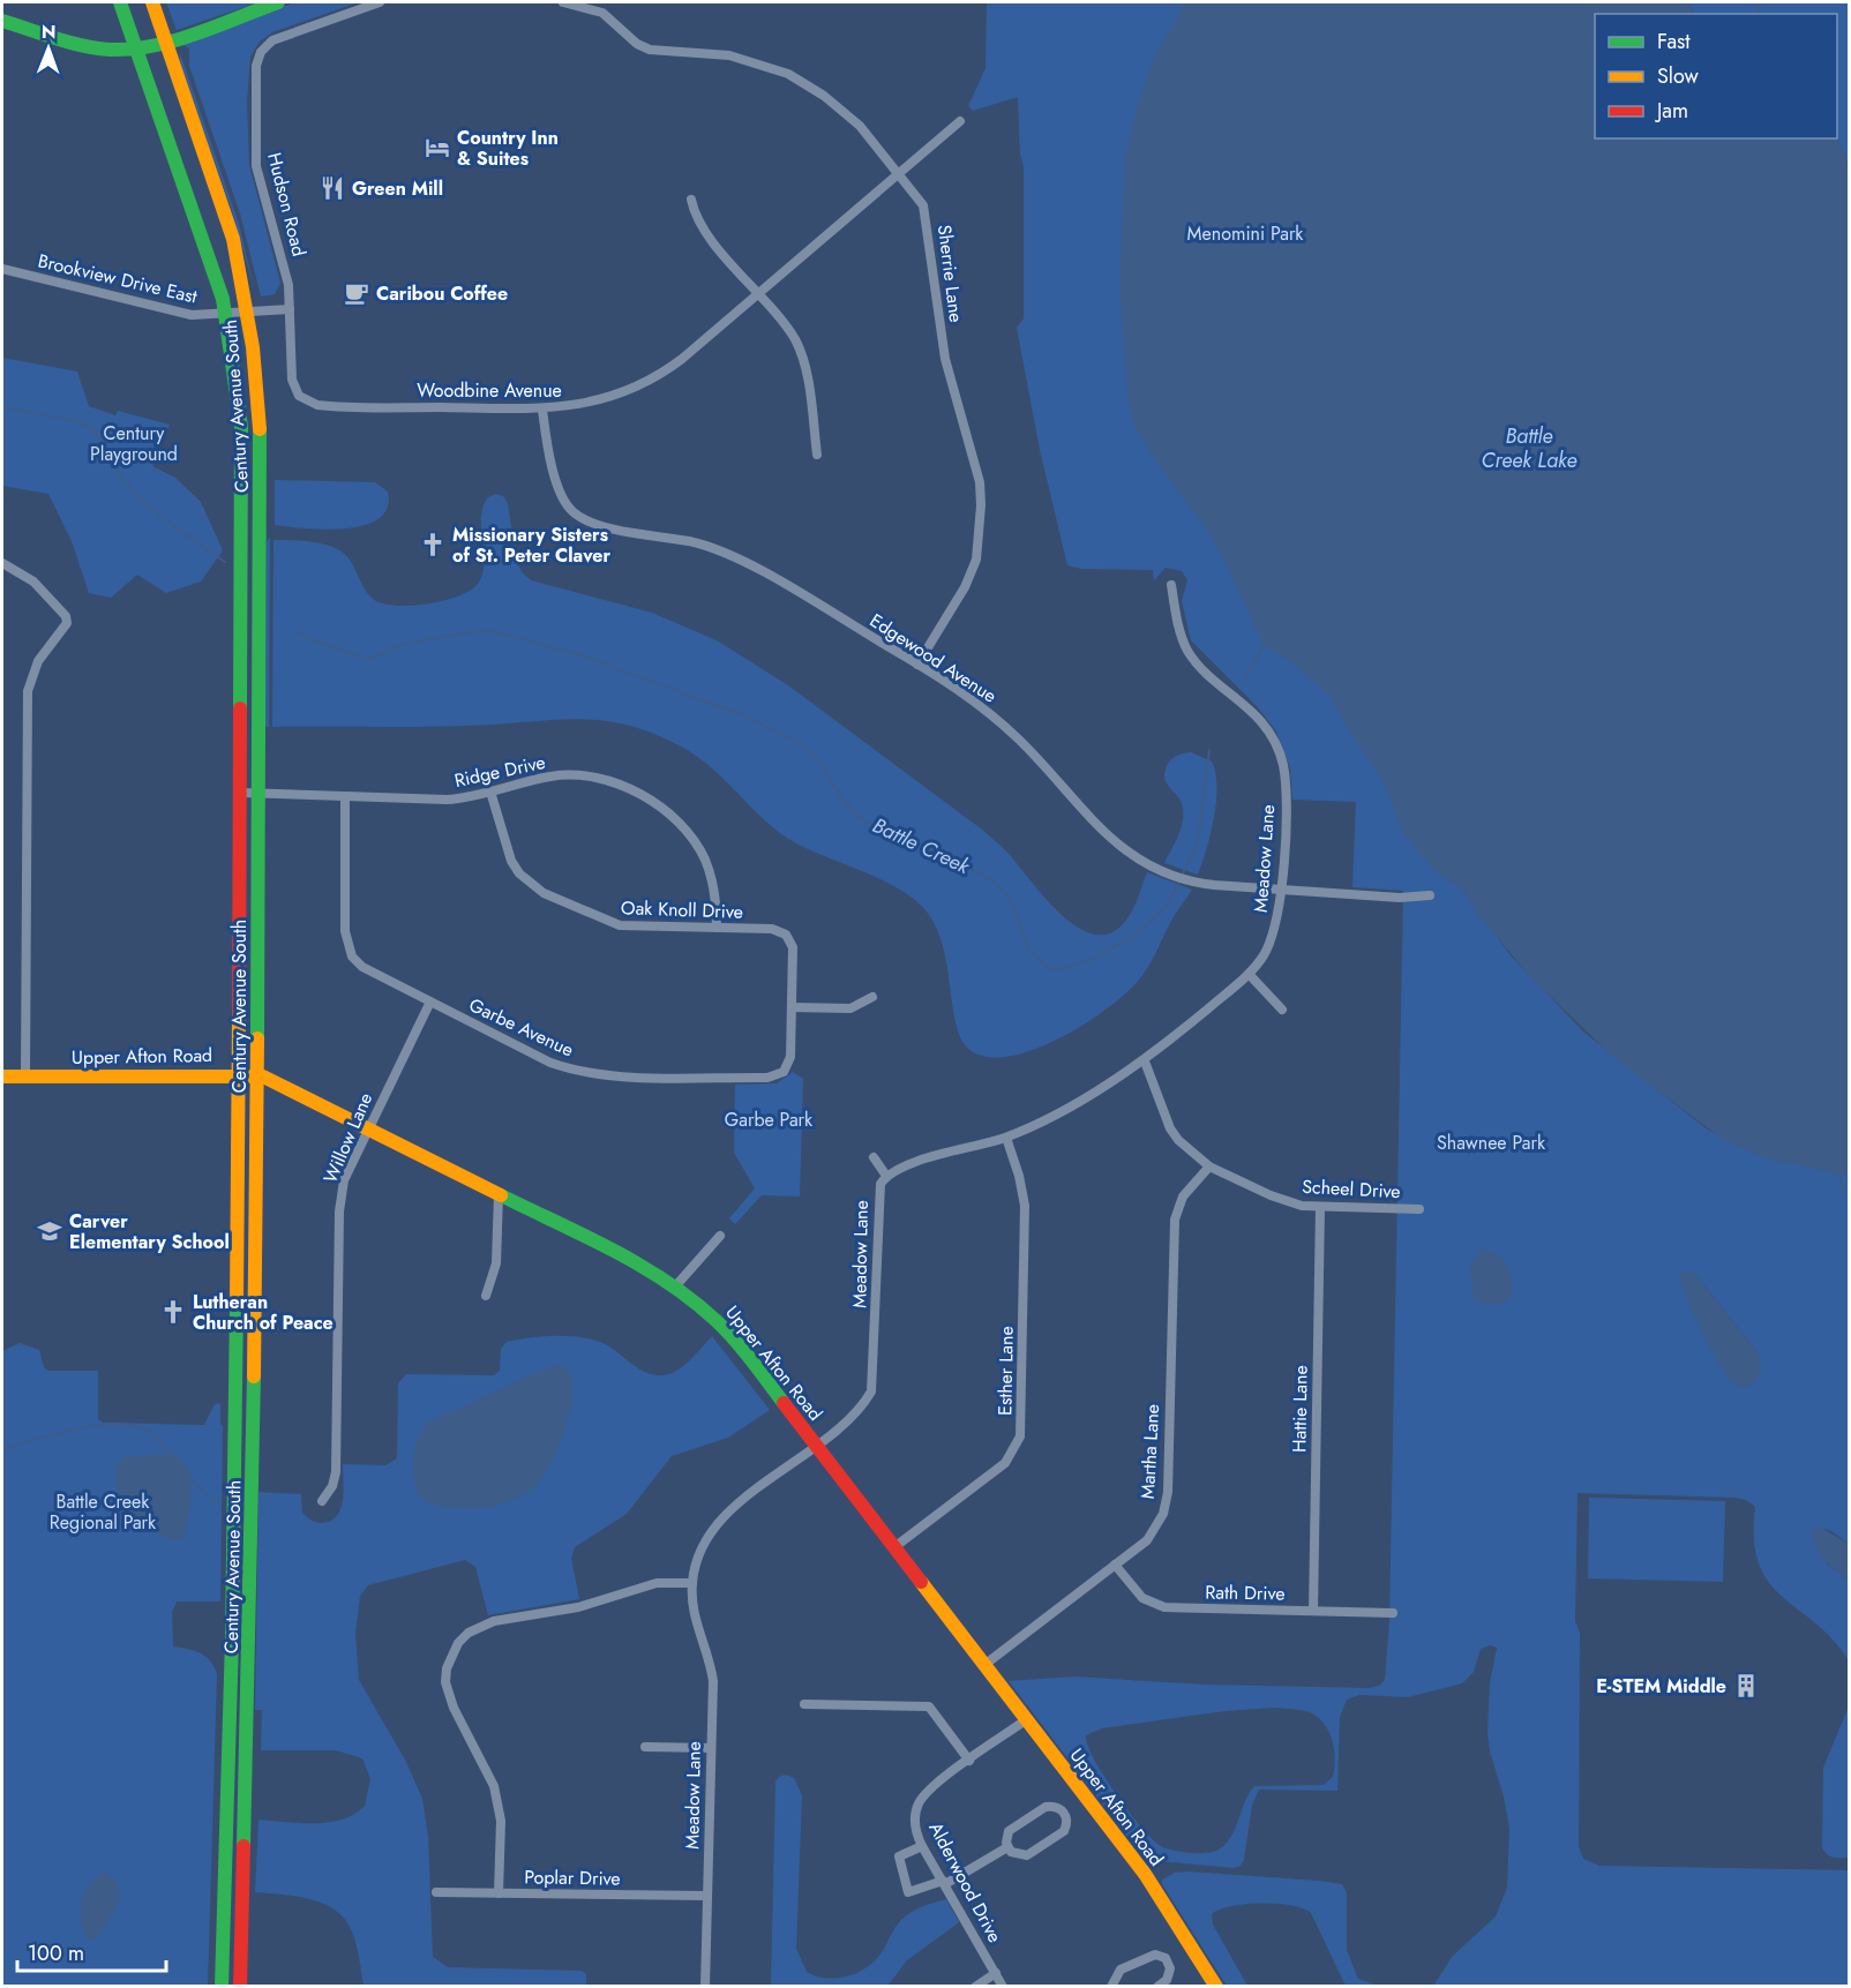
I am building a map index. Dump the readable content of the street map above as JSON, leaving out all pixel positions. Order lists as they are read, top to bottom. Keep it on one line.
{"streets":{"main road":["Century Avenue South","Upper Afton Road"],"street":["Hudson Road","Sherrie Lane","Brookview Drive East","Woodbine Avenue","Edgewood Avenue","Ridge Drive","Meadow Lane","Oak Knoll Drive","Garbe Avenue","Willow Lane","Scheel Drive","Esther Lane","Hattie Lane","Martha Lane","Rath Drive","Poplar Drive","Alderwood Drive"]},"crossings":[["Hudson Road","Woodbine Avenue"],["Sherrie Lane","Woodbine Avenue"],["Sherrie Lane","Edgewood Avenue"],["Brookview Drive East","Century Avenue South"],["Woodbine Avenue","Edgewood Avenue"],["Century Avenue South","Ridge Drive"],["Century Avenue South","Upper Afton Road"],["Edgewood Avenue","Meadow Lane"],["Ridge Drive","Oak Knoll Drive"],["Ridge Drive","Garbe Avenue"],["Meadow Lane","Upper Afton Road"],["Meadow Lane","Scheel Drive"],["Meadow Lane","Esther Lane"],["Meadow Lane","Poplar Drive"],["Oak Knoll Drive","Garbe Avenue"],["Garbe Avenue","Willow Lane"],["Upper Afton Road","Willow Lane"],["Upper Afton Road","Esther Lane"],["Upper Afton Road","Martha Lane"],["Upper Afton Road","Alderwood Drive"],["Scheel Drive","Hattie Lane"],["Scheel Drive","Martha Lane"],["Hattie Lane","Rath Drive"],["Martha Lane","Rath Drive"]],"water":["Battle Creek Lake","Battle Creek"],"parks":["Menomini Park","Century Playground","Garbe Park","Shawnee Park","Battle Creek Regional Park"],"places":{"hotel":["Country Inn & Suites"],"restaurant":["Green Mill"],"cafe":["Caribou Coffee"],"church":["Missionary Sisters of St. Peter Claver","Lutheran Church of Peace"],"school or university":["Carver Elementary School"],"building":["E-STEM Middle"]},"legend":["Fast","Slow","Jam"],"scale_bar":"100 m","north":"top"}
